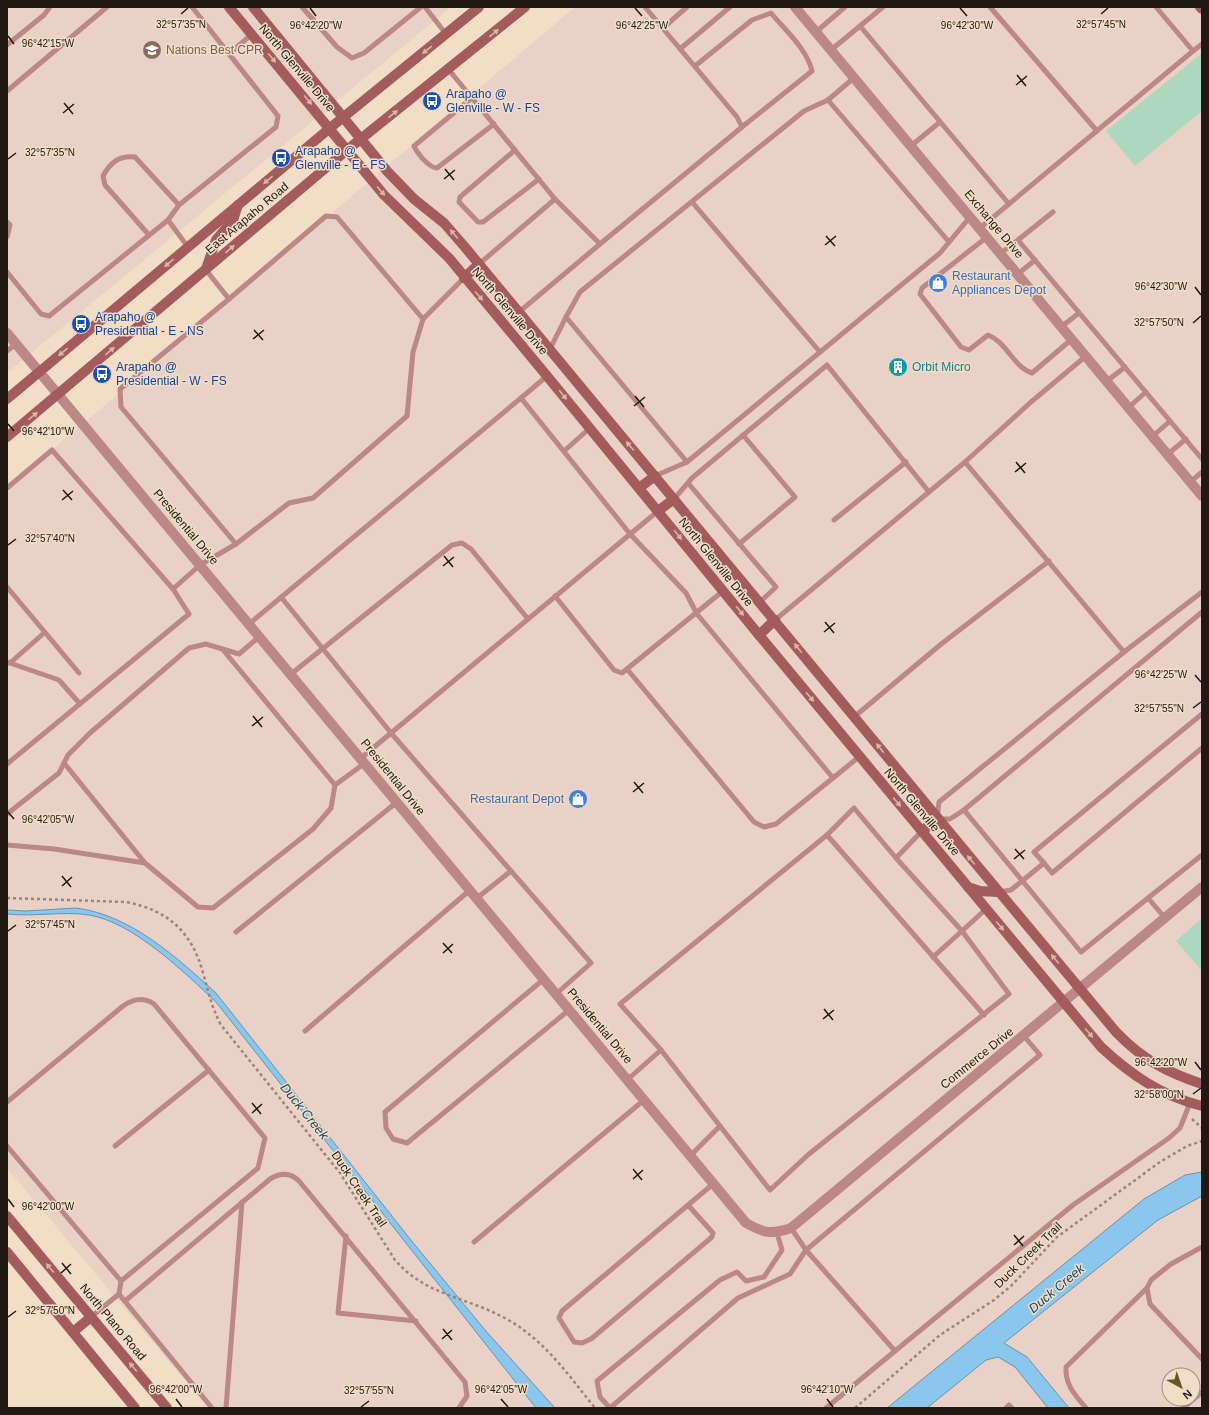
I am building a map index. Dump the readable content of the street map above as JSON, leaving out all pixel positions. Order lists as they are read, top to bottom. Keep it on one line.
{"streets":{"street":["North Glenville Drive","East Arapaho Road","Exchange Drive","Presidential Drive","Commerce Drive","North Plano Road"],"path":["Duck Creek Trail"]},"crossings":[["North Glenville Drive","East Arapaho Road"],["North Glenville Drive","Commerce Drive"],["East Arapaho Road","Presidential Drive"],["Presidential Drive","Commerce Drive"]],"water":["Duck Creek"],"places":{"school or university":["Nations Best CPR"],"bus stop":["Arapaho @ Glenville - W - FS","Arapaho @ Glenville - E - FS","Arapaho @ Presidential - E - NS","Arapaho @ Presidential - W - FS"],"shop":["Restaurant Appliances Depot","Restaurant Depot"],"building":["Orbit Micro"]},"north":"bottom right","coordinates":["32°57'35\"N","32°57'45\"N","96°42'20\"W","96°42'25\"W","96°42'30\"W","96°42'15\"W","32°57'50\"N","96°42'10\"W","32°57'40\"N","32°57'55\"N","96°42'05\"W","32°58'00\"N","96°42'00\"W"]}
